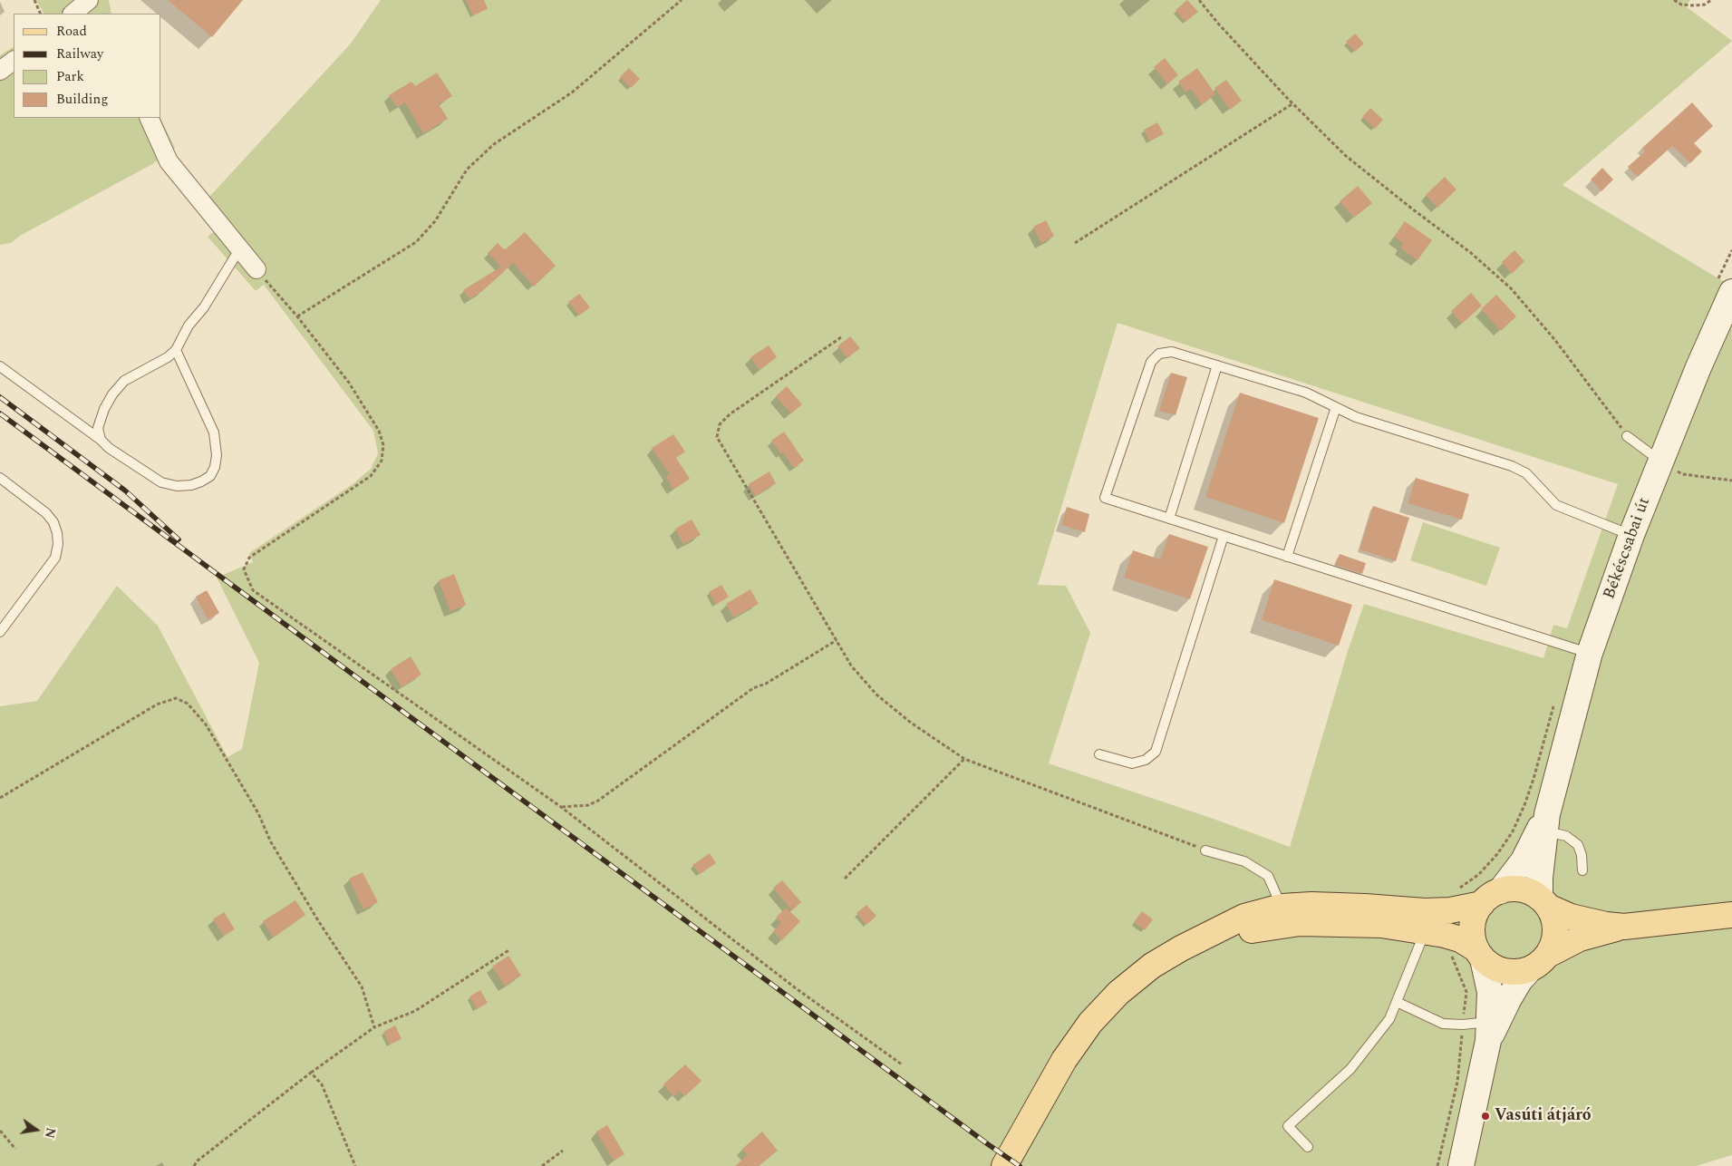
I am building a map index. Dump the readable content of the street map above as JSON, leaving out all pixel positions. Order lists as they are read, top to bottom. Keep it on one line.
{"streets":{"street":["Békéscsabai út"]},"places":["Vasúti átjáró"],"legend":["Road","Railway","Park","Building"],"north":"right"}
